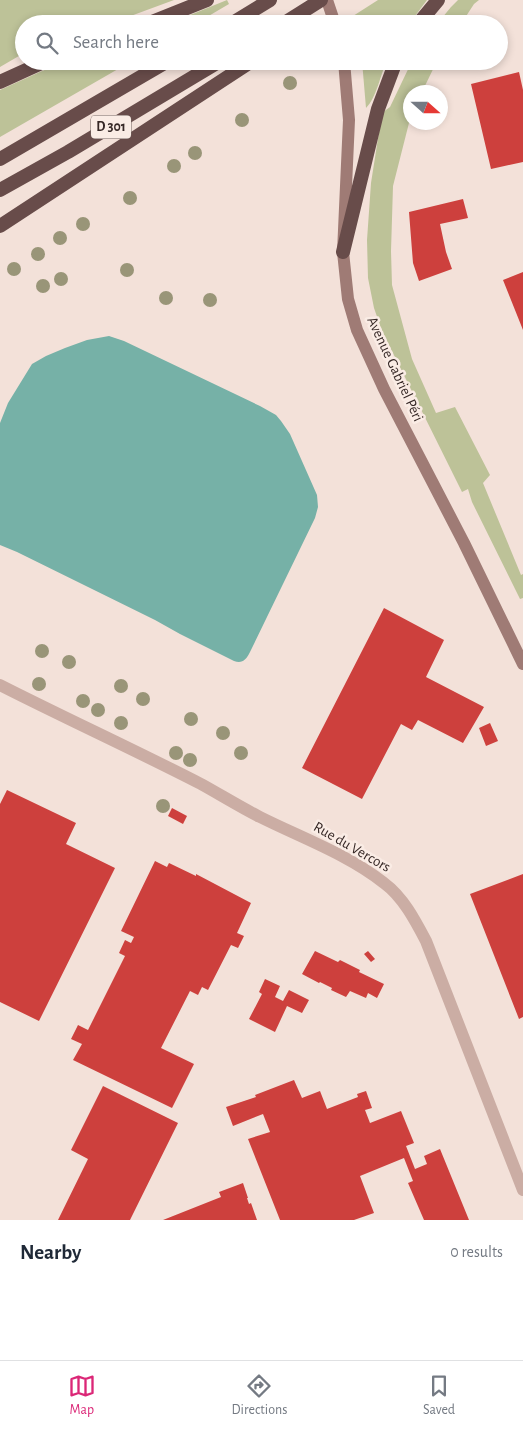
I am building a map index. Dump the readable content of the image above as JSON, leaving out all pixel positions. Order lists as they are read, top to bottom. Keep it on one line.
{"streets":{"highway":["D 301"],"main road":["Avenue Gabriel Péri"],"street":["Rue du Vercors"]},"north":"right","page":{"search":"Search here","heading":["Nearby","0 results"],"nav":["Map","Directions","Saved"]}}
